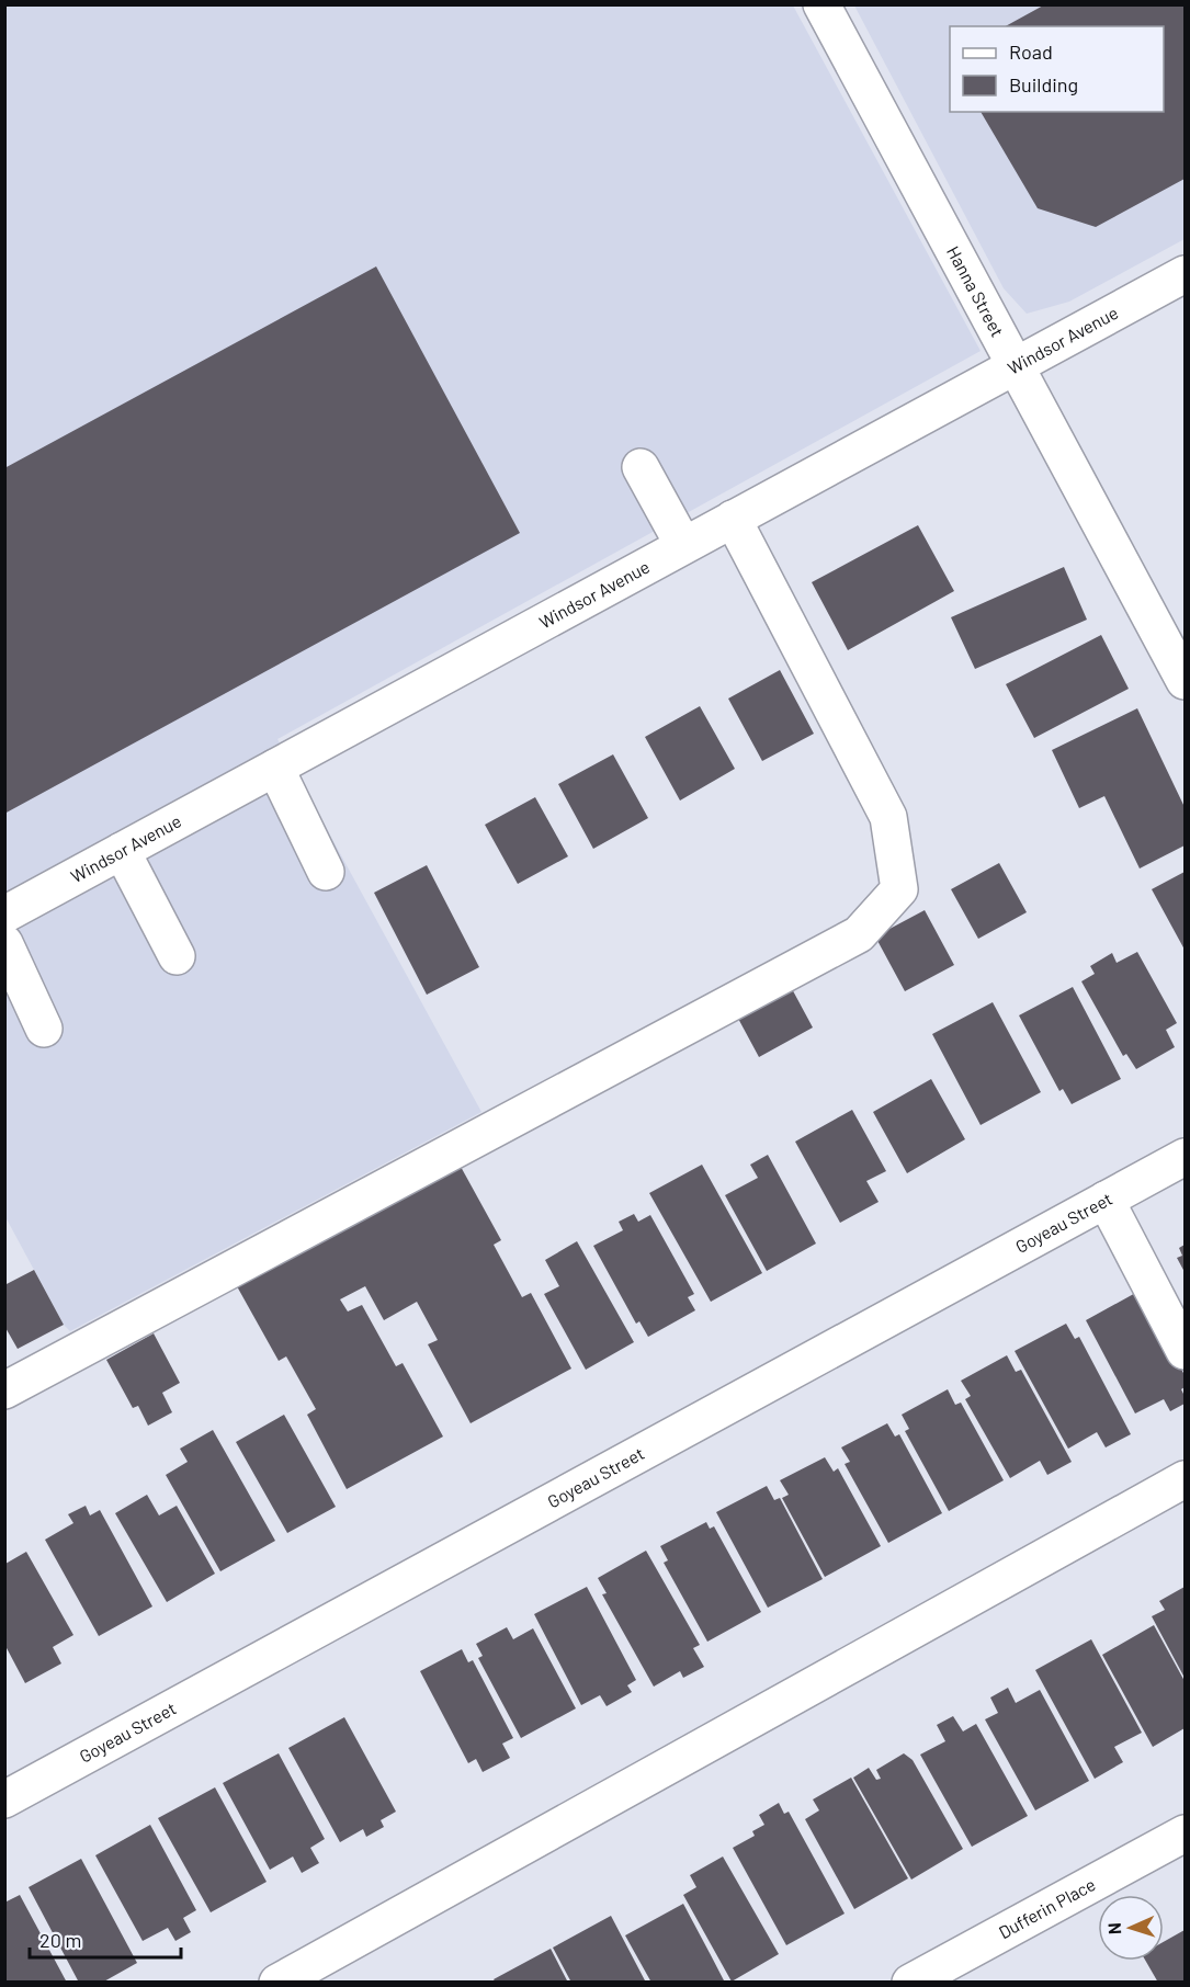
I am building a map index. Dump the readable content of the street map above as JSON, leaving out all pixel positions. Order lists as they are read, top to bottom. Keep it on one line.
{"streets":{"street":["Hanna Street","Windsor Avenue","Goyeau Street","Dufferin Place"]},"crossings":[["Hanna Street","Windsor Avenue"]],"legend":["Road","Building"],"scale_bar":"20 m","north":"left"}
